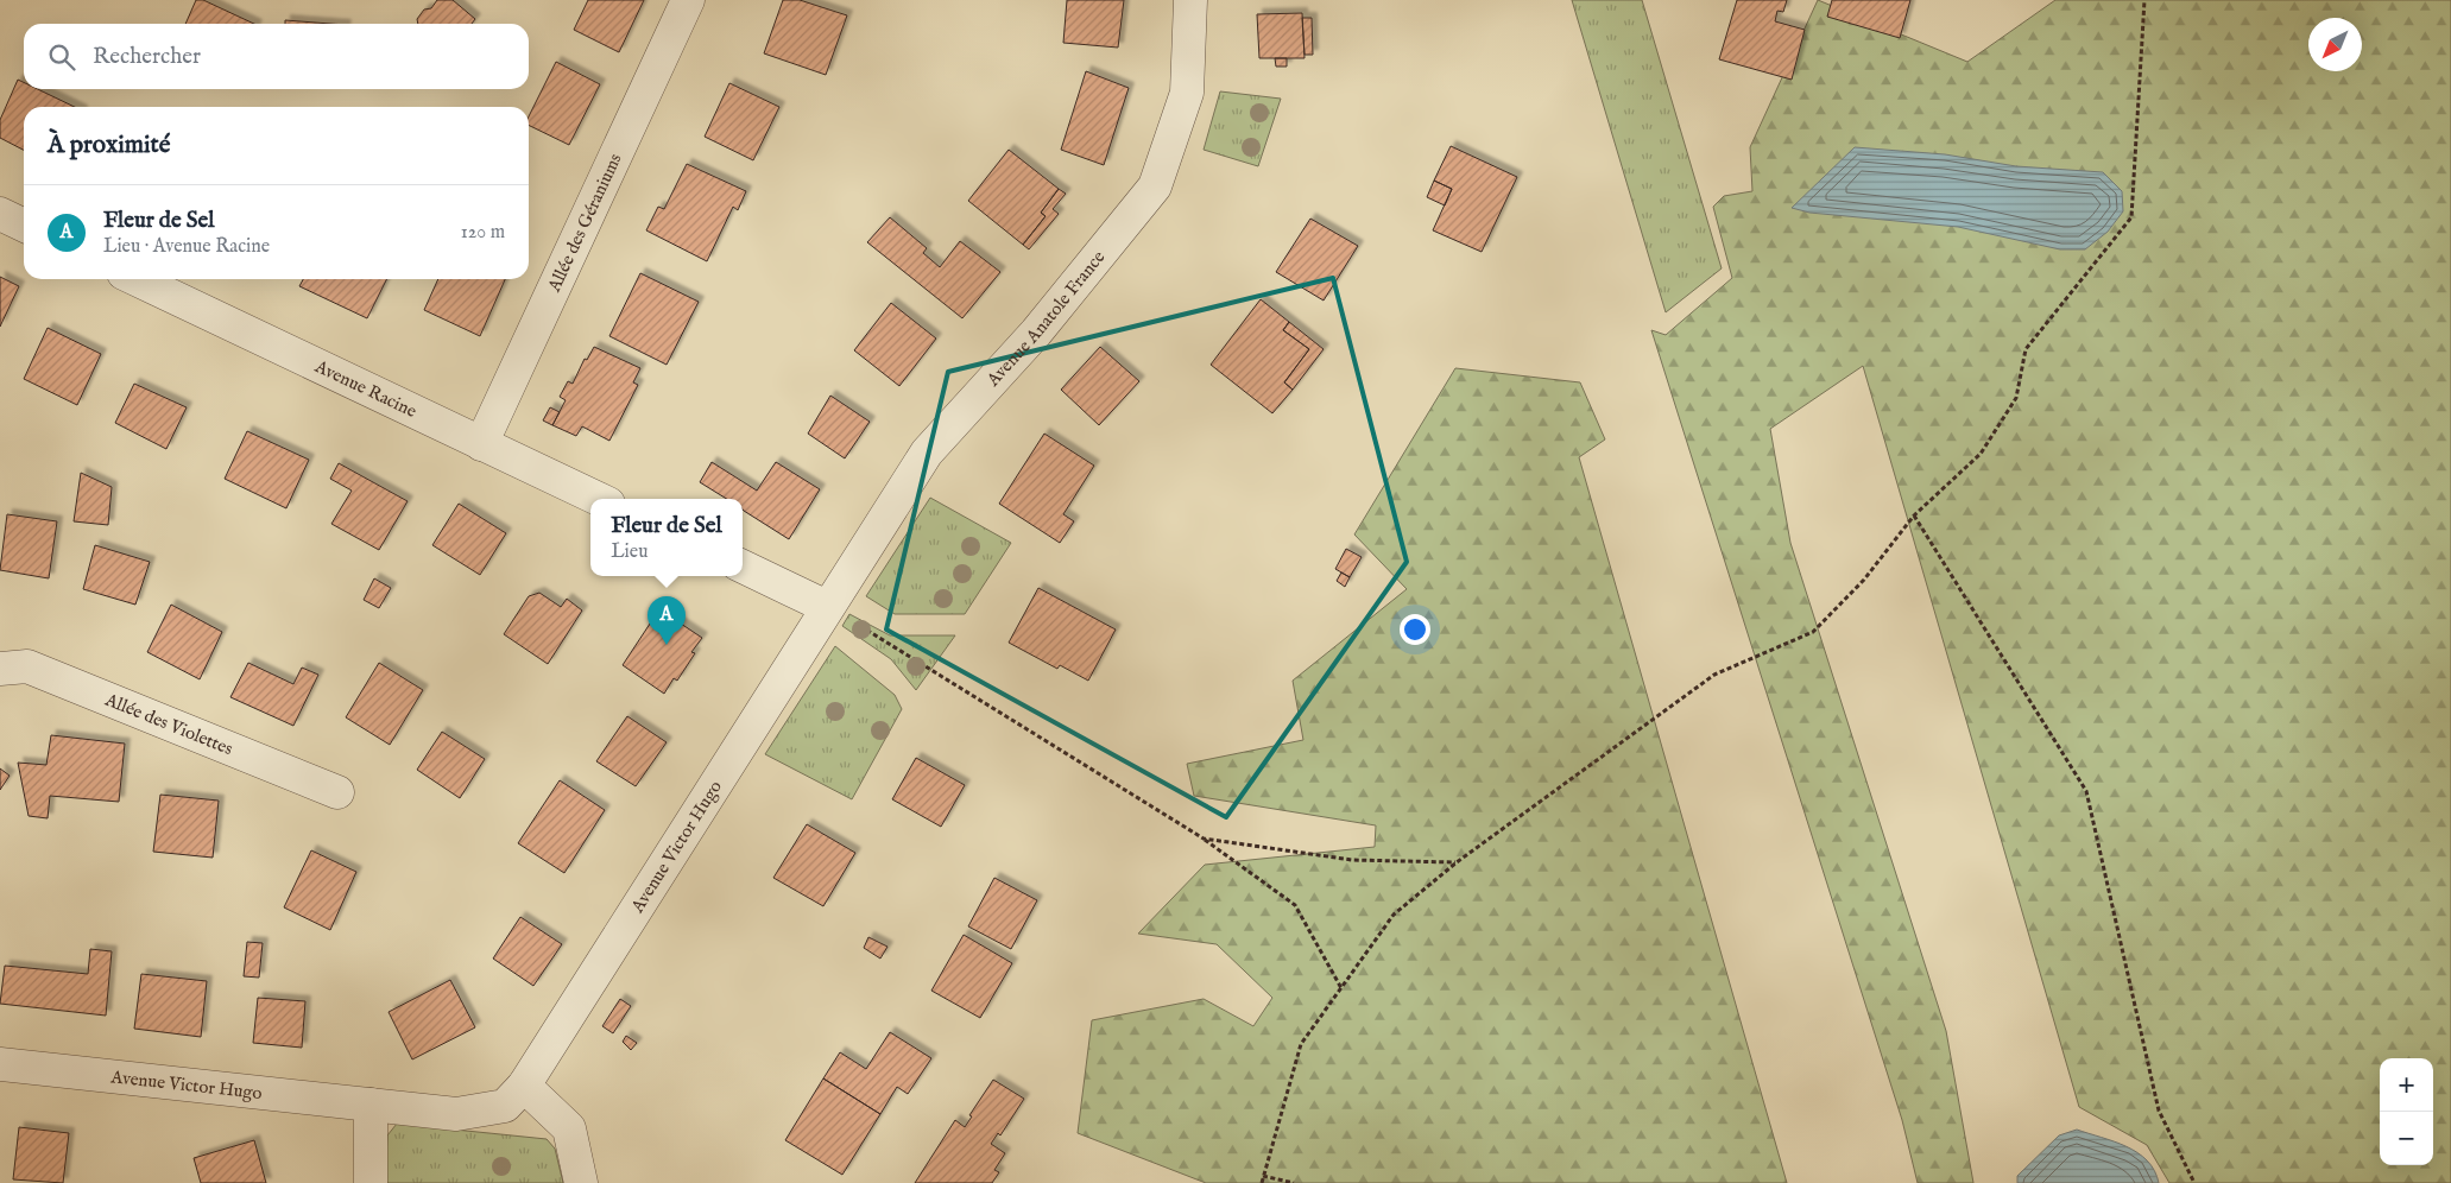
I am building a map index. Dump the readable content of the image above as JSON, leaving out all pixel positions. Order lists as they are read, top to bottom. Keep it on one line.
{"streets":{"street":["Allée des Géraniums","Avenue Anatole France","Avenue Racine","Allée des Violettes","Avenue Victor Hugo"]},"crossings":[["Allée des Géraniums","Avenue Racine"],["Avenue Anatole France","Avenue Victor Hugo"]],"north":"bottom left","page":{"search":"Rechercher","heading":"À proximité","list":[{"mark":"A","name":"Fleur de Sel","note":"Lieu · Avenue Racine","value":"120 m"}],"popup":["Fleur de Sel","Lieu"],"pins":"A","map_buttons":["+","−"]}}
